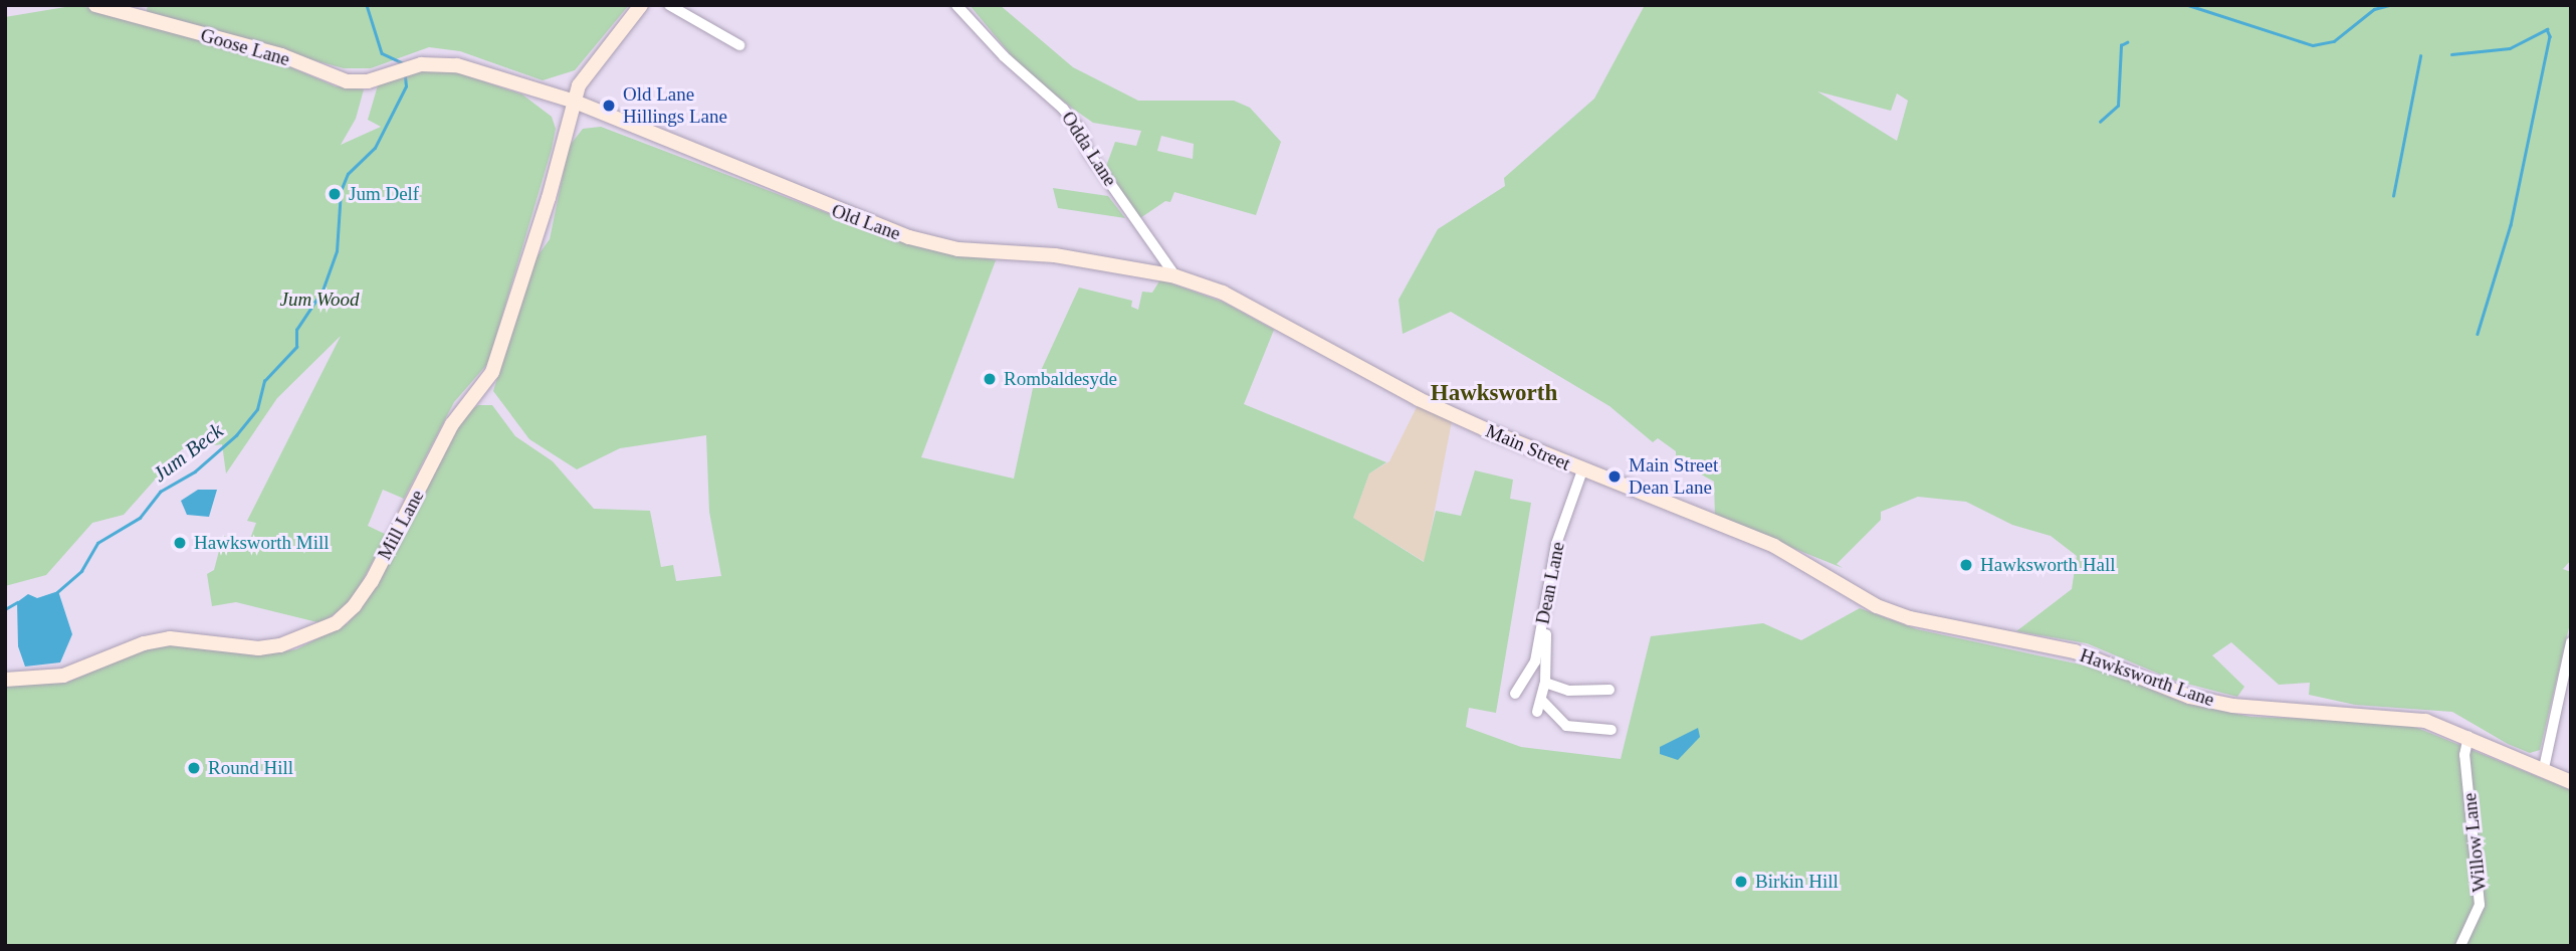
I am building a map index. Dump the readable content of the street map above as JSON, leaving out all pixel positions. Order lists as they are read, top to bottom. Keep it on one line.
{"streets":{"street":["Goose Lane","Odda Lane","Old Lane","Main Street","Mill Lane","Dean Lane","Hawksworth Lane","Willow Lane"]},"crossings":[["Goose Lane","Old Lane"],["Goose Lane","Mill Lane"],["Odda Lane","Old Lane"],["Odda Lane","Main Street"],["Old Lane","Main Street"],["Old Lane","Mill Lane"],["Main Street","Dean Lane"],["Main Street","Hawksworth Lane"],["Hawksworth Lane","Willow Lane"]],"districts":["Hawksworth"],"water":["Jum Beck"],"parks":["Jum Wood"],"places":["Old Lane Hillings Lane","Jum Delf","Rombaldesyde","Main Street Dean Lane","Hawksworth Mill","Hawksworth Hall","Round Hill","Birkin Hill"]}
